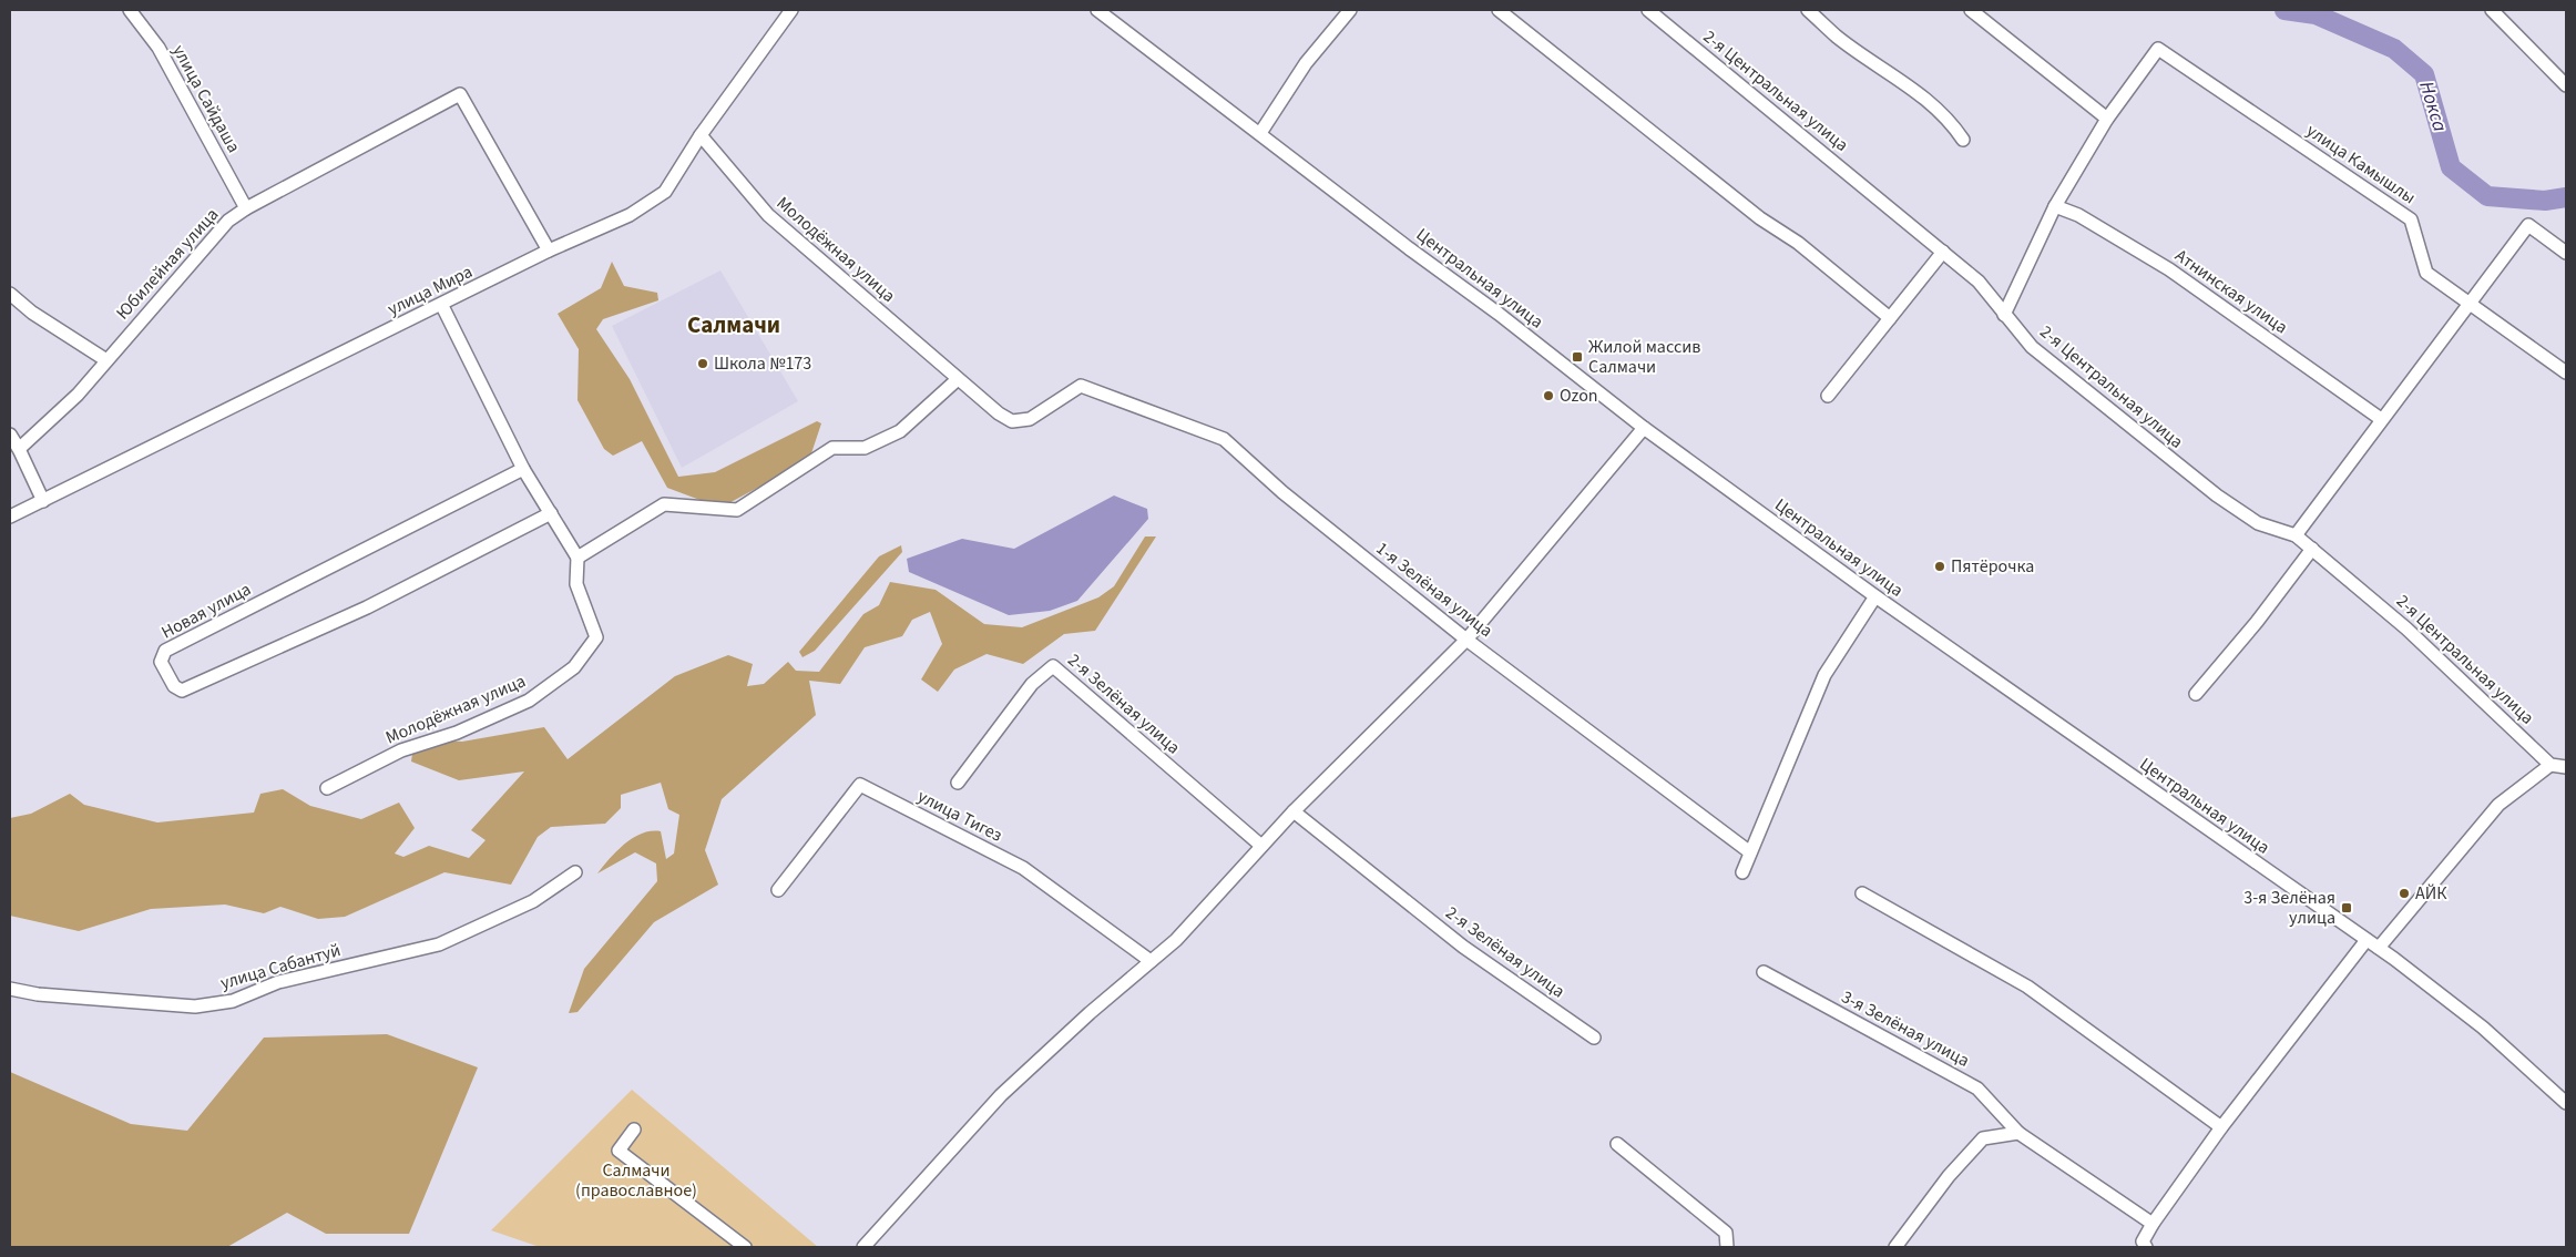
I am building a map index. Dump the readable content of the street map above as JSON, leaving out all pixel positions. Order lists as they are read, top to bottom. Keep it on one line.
{"streets":{"street":["2-я Центральная улица","улица Сайдаша","улица Камышлы","Молодёжная улица","Юбилейная улица","Центральная улица","улица Мира","Атнинская улица","1-я Зелёная улица","Новая улица","2-я Зелёная улица","улица Тигез","улица Сабантуй","3-я Зелёная улица"]},"crossings":[["улица Сайдаша","Юбилейная улица"],["Молодёжная улица","улица Мира"],["Молодёжная улица","1-я Зелёная улица"],["Юбилейная улица","улица Мира"]],"districts":["Салмачи"],"water":["Нокса"],"parks":["Салмачи (православное)"],"places":{"transit":["Жилой массив Салмачи","3-я Зелёная улица"],"other":["Школа №173","Ozon","Пятёрочка","АЙК"]}}
